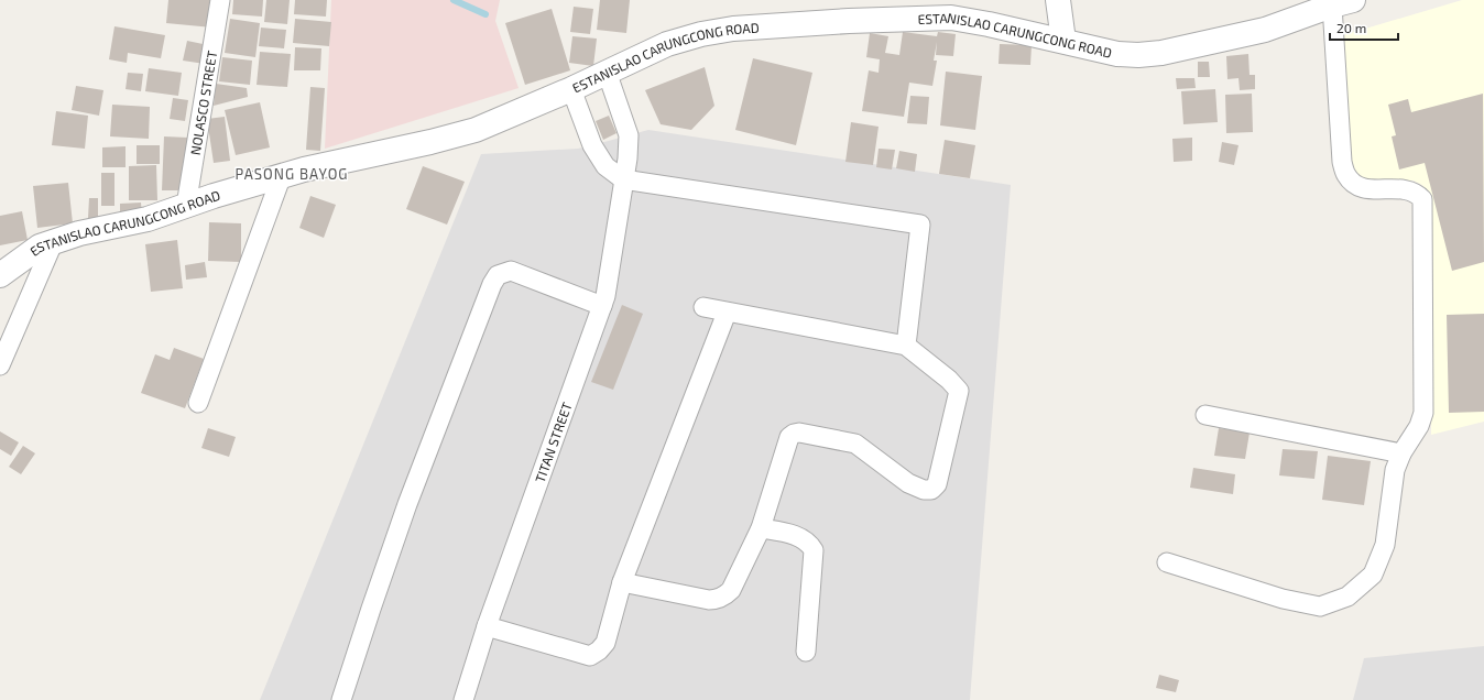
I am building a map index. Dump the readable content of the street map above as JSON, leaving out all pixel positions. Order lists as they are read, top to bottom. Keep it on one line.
{"streets":{"street":["ESTANISLAO CARUNGCONG ROAD","NOLASCO STREET","TITAN STREET"]},"crossings":[["ESTANISLAO CARUNGCONG ROAD","NOLASCO STREET"],["ESTANISLAO CARUNGCONG ROAD","TITAN STREET"]],"districts":["PASONG BAYOG"],"scale_bar":"20 m"}
